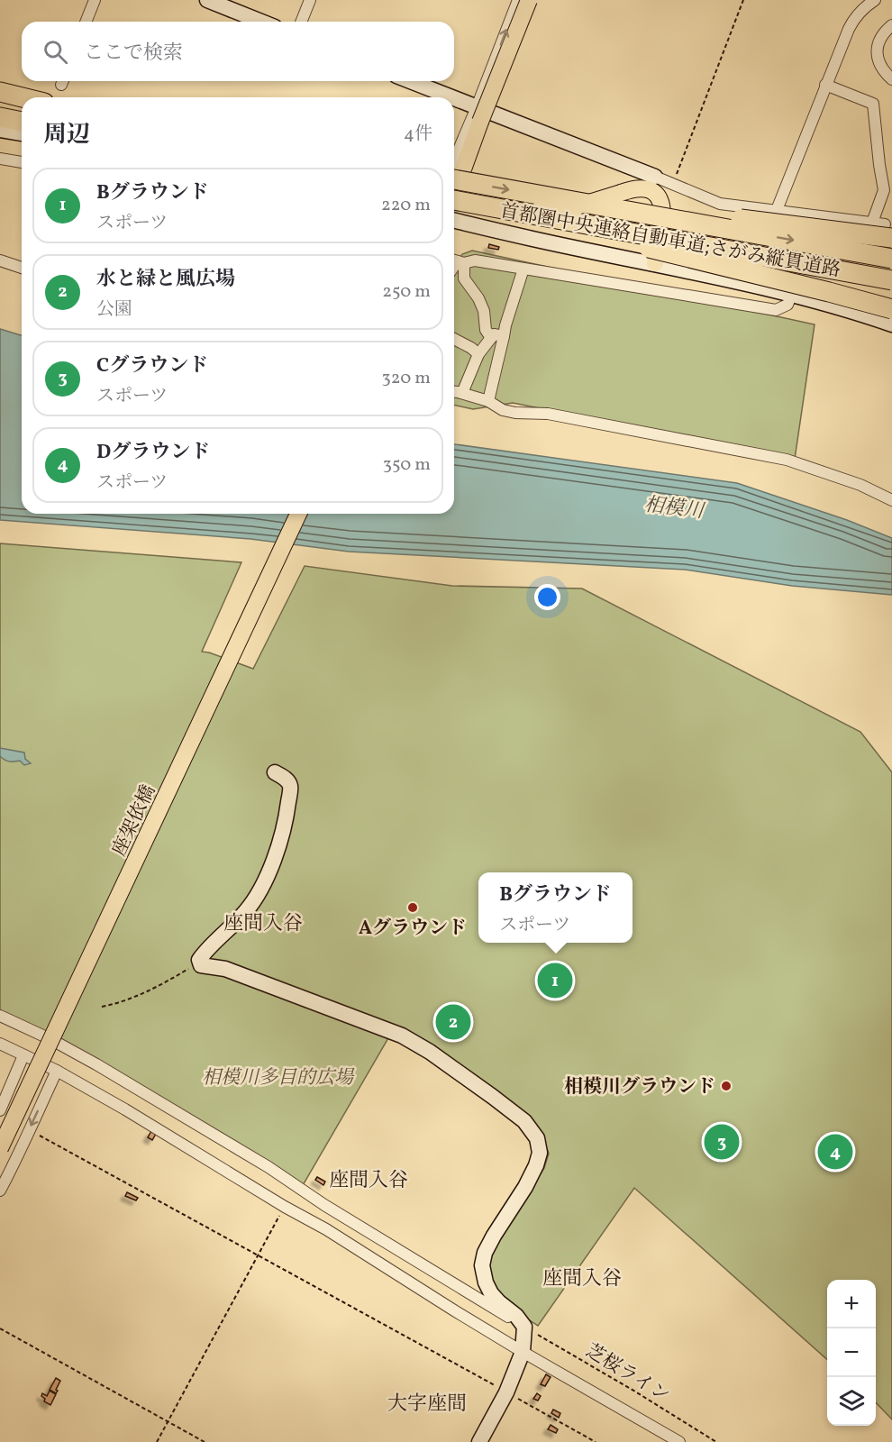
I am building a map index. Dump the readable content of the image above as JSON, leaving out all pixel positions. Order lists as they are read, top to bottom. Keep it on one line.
{"streets":{"highway":["首都圏中央連絡自動車道;さがみ縦貫道路"],"main road":["座架依橋"],"path":["芝桜ライン"]},"districts":["座間入谷","座間入谷","座間入谷","大字座間"],"water":["相模川"],"parks":["相模川多目的広場"],"places":["Aグラウンド","相模川グラウンド"],"page":{"search":"ここで検索","heading":["周辺","4件"],"list":[{"mark":"1","name":"Bグラウンド","note":"スポーツ","value":"220 m"},{"mark":"2","name":"水と緑と風広場","note":"公園","value":"250 m"},{"mark":"3","name":"Cグラウンド","note":"スポーツ","value":"320 m"},{"mark":"4","name":"Dグラウンド","note":"スポーツ","value":"350 m"}],"popup":["Bグラウンド","スポーツ"],"pins":["1","2","3","4"],"map_buttons":["+","−"]}}
